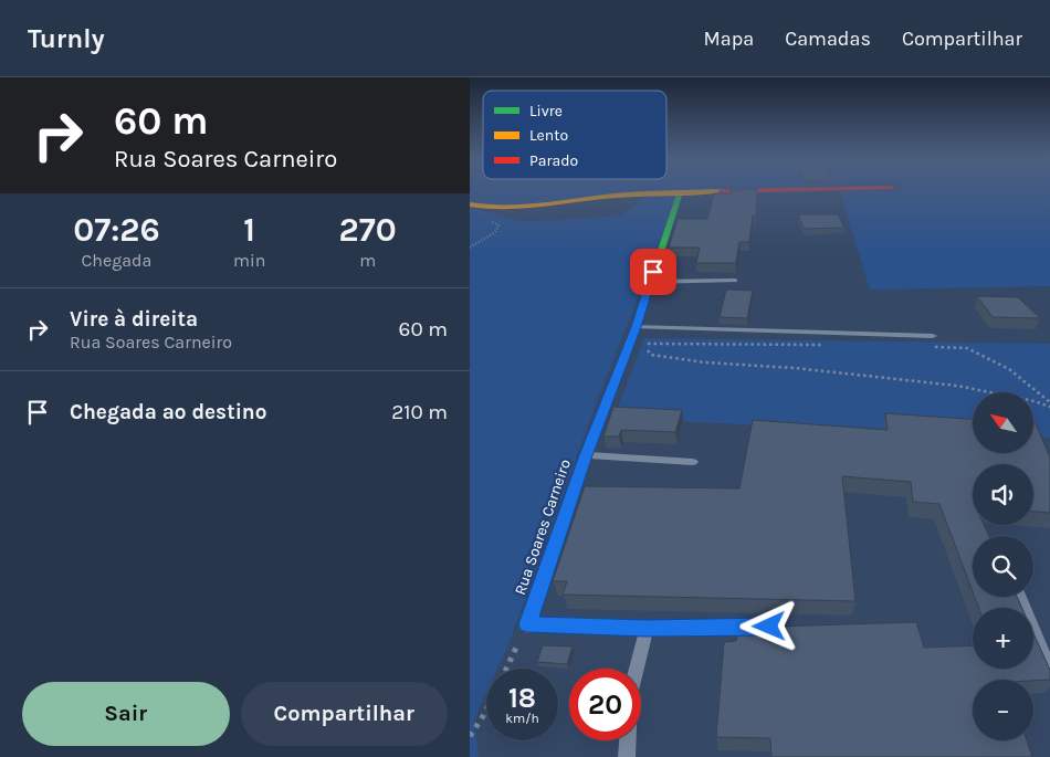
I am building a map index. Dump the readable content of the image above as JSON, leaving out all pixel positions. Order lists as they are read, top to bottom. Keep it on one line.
{"streets":{"street":["Rua Soares Carneiro"]},"legend":["Livre","Lento","Parado"],"north":"top left","page":{"header":"Turnly","nav":["Mapa","Camadas","Compartilhar"],"turn":["60 m","Rua Soares Carneiro"],"eta":["07:26","Chegada","1","min","270","m"],"list":[{"name":"Vire à direita","note":"Rua Soares Carneiro","value":"60 m"},{"name":"Chegada ao destino","value":"210 m"}],"map_buttons":["+","−"],"speed":"18 km/h","limit":"20","buttons":["Sair","Compartilhar"]}}
